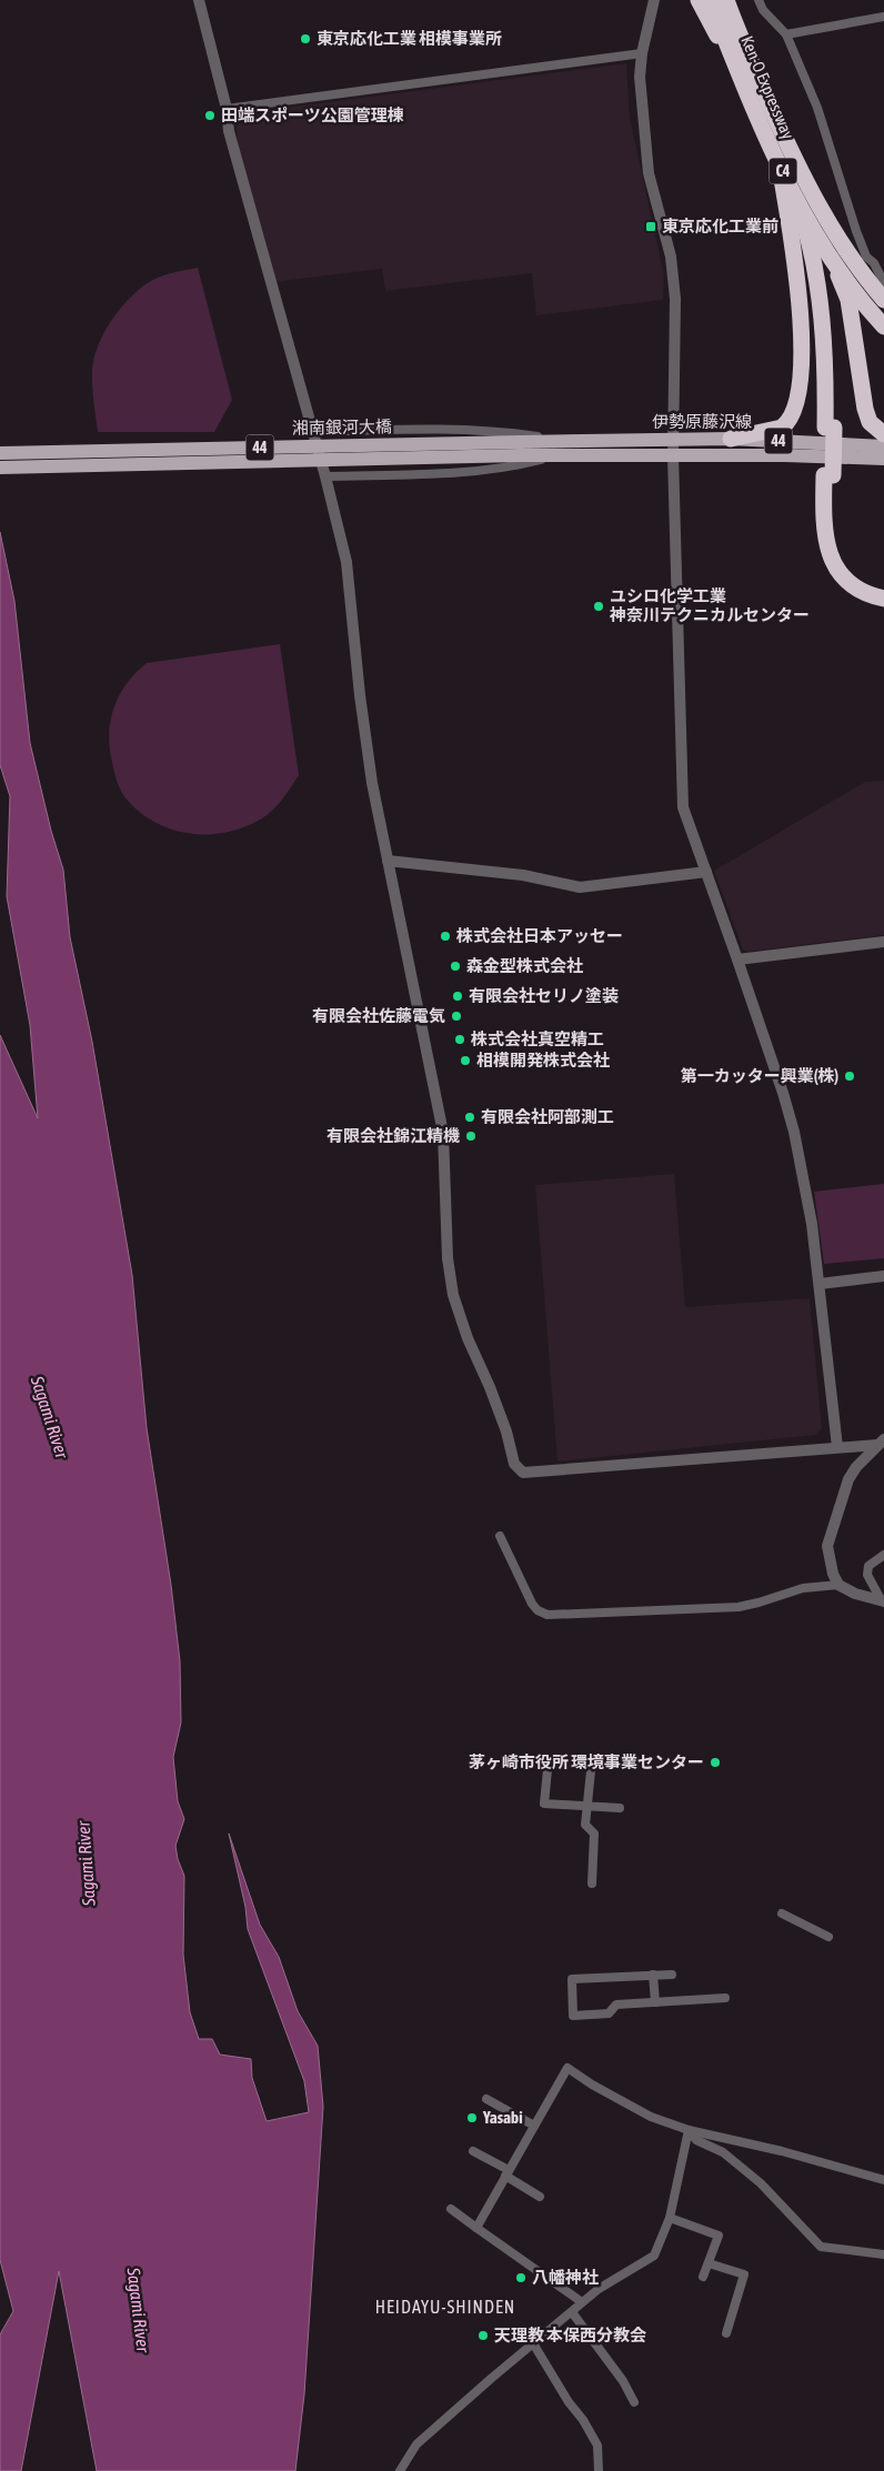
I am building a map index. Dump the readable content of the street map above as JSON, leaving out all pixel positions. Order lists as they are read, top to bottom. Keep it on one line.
{"streets":{"highway":["Ken-O Expressway","C4"],"main road":["伊勢原藤沢線","湘南銀河大橋","44"]},"crossings":[["伊勢原藤沢線","湘南銀河大橋"]],"districts":["HEIDAYU-SHINDEN"],"water":["Sagami River"],"places":{"other":["東京応化工業 相模事業所","田端スポーツ公園管理棟","ユシロ化学工業 神奈川テクニカルセンター","株式会社日本アッセー","森金型株式会社","有限会社セリノ塗装","有限会社佐藤電気","株式会社真空精工","相模開発株式会社","第一カッター興業(株)","有限会社阿部測工","有限会社錦江精機","茅ヶ崎市役所 環境事業センター","Yasabi","八幡神社","天理教 本保西分教会"],"transit":["東京応化工業前"]}}
